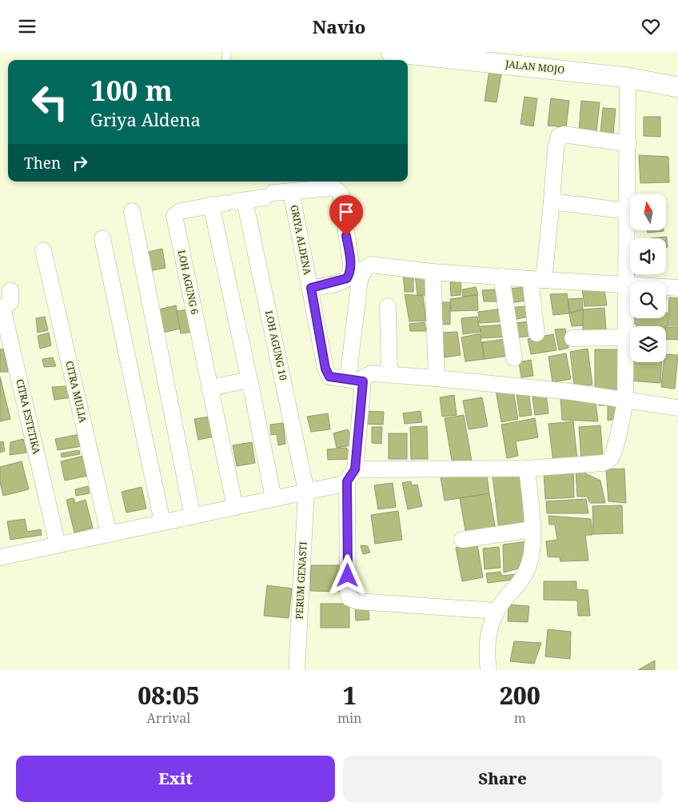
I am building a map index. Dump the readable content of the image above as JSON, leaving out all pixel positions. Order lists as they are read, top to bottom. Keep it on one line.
{"streets":{"street":["JALAN MOJO","GRIYA ALDENA","LOH AGUNG 6","LOH AGUNG 10","CITRA MULIA","CITRA ESTETIKA","PERUM GENASTI"]},"crossings":[["GRIYA ALDENA","LOH AGUNG 6"],["GRIYA ALDENA","LOH AGUNG 10"],["LOH AGUNG 6","LOH AGUNG 10"],["LOH AGUNG 10","PERUM GENASTI"]],"north":"top","page":{"header":"Navio","turn":["100 m","Griya Aldena"],"then":"Then","eta":["08:05","Arrival","1","min","200","m"],"buttons":["Exit","Share"]}}
